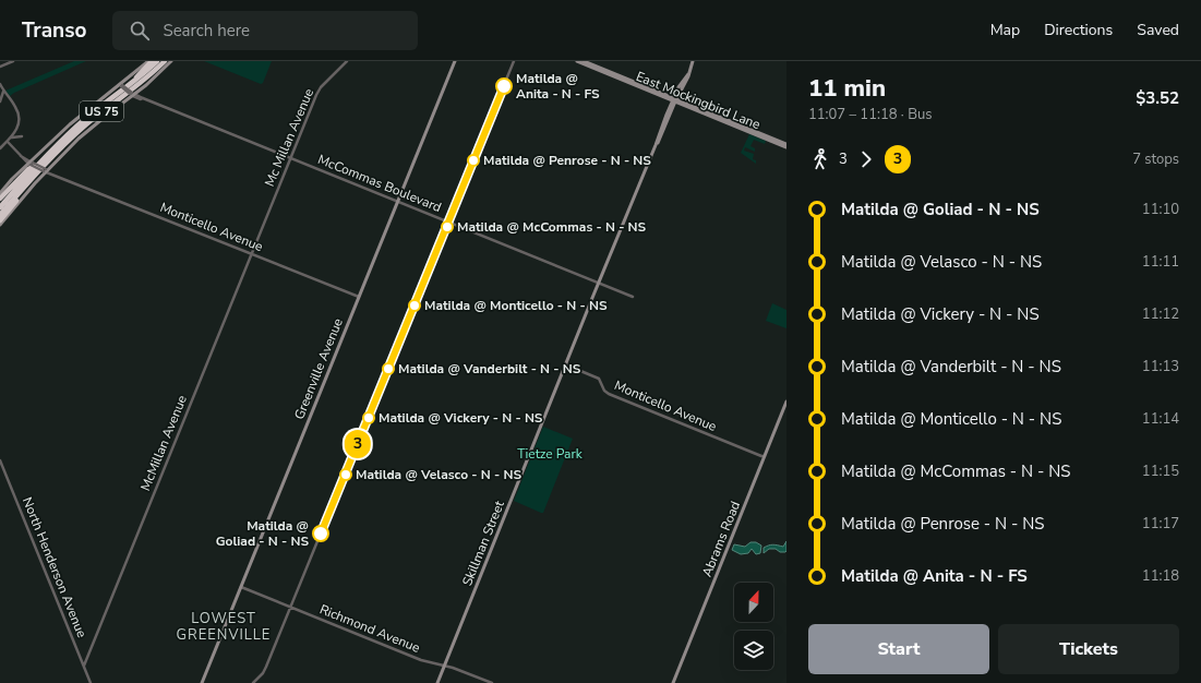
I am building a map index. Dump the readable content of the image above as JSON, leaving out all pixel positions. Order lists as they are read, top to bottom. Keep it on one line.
{"streets":{"highway":["US 75"],"main road":["East Mockingbird Lane","Greenville Avenue","Abrams Road","Skillman Street"],"street":["Mc Millan Avenue","McCommas Boulevard","Monticello Avenue","McMillan Avenue","North Henderson Avenue","Richmond Avenue"]},"crossings":[["East Mockingbird Lane","Skillman Street"],["US 75","Monticello Avenue"],["Mc Millan Avenue","McCommas Boulevard"],["Mc Millan Avenue","McMillan Avenue"],["McCommas Boulevard","Greenville Avenue"],["McCommas Boulevard","Skillman Street"],["Monticello Avenue","Greenville Avenue"],["Monticello Avenue","McMillan Avenue"],["Monticello Avenue","Abrams Road"],["Monticello Avenue","Skillman Street"],["Greenville Avenue","Richmond Avenue"],["McMillan Avenue","North Henderson Avenue"],["Skillman Street","Richmond Avenue"]],"districts":["LOWEST GREENVILLE"],"parks":["Tietze Park"],"places":["Matilda @ Anita - N - FS","Matilda @ Penrose - N - NS","Matilda @ McCommas - N - NS","Matilda @ Monticello - N - NS","Matilda @ Vanderbilt - N - NS","Matilda @ Vickery - N - NS","Matilda @ Velasco - N - NS","Matilda @ Goliad - N - NS"],"lines":["bus line 3"],"north":"top","page":{"header":"Transo","search":"Search here","nav":["Map","Directions","Saved"],"on_map":"3","heading":["11 min","11:07 – 11:18 · Bus","$3.52"],"legs":["3","3","7 stops"],"list":[{"name":"Matilda @ Goliad - N - NS","value":"11:10"},{"name":"Matilda @ Velasco - N - NS","value":"11:11"},{"name":"Matilda @ Vickery - N - NS","value":"11:12"},{"name":"Matilda @ Vanderbilt - N - NS","value":"11:13"},{"name":"Matilda @ Monticello - N - NS","value":"11:14"},{"name":"Matilda @ McCommas - N - NS","value":"11:15"},{"name":"Matilda @ Penrose - N - NS","value":"11:17"},{"name":"Matilda @ Anita - N - FS","value":"11:18"}],"buttons":["Start","Tickets"]}}
